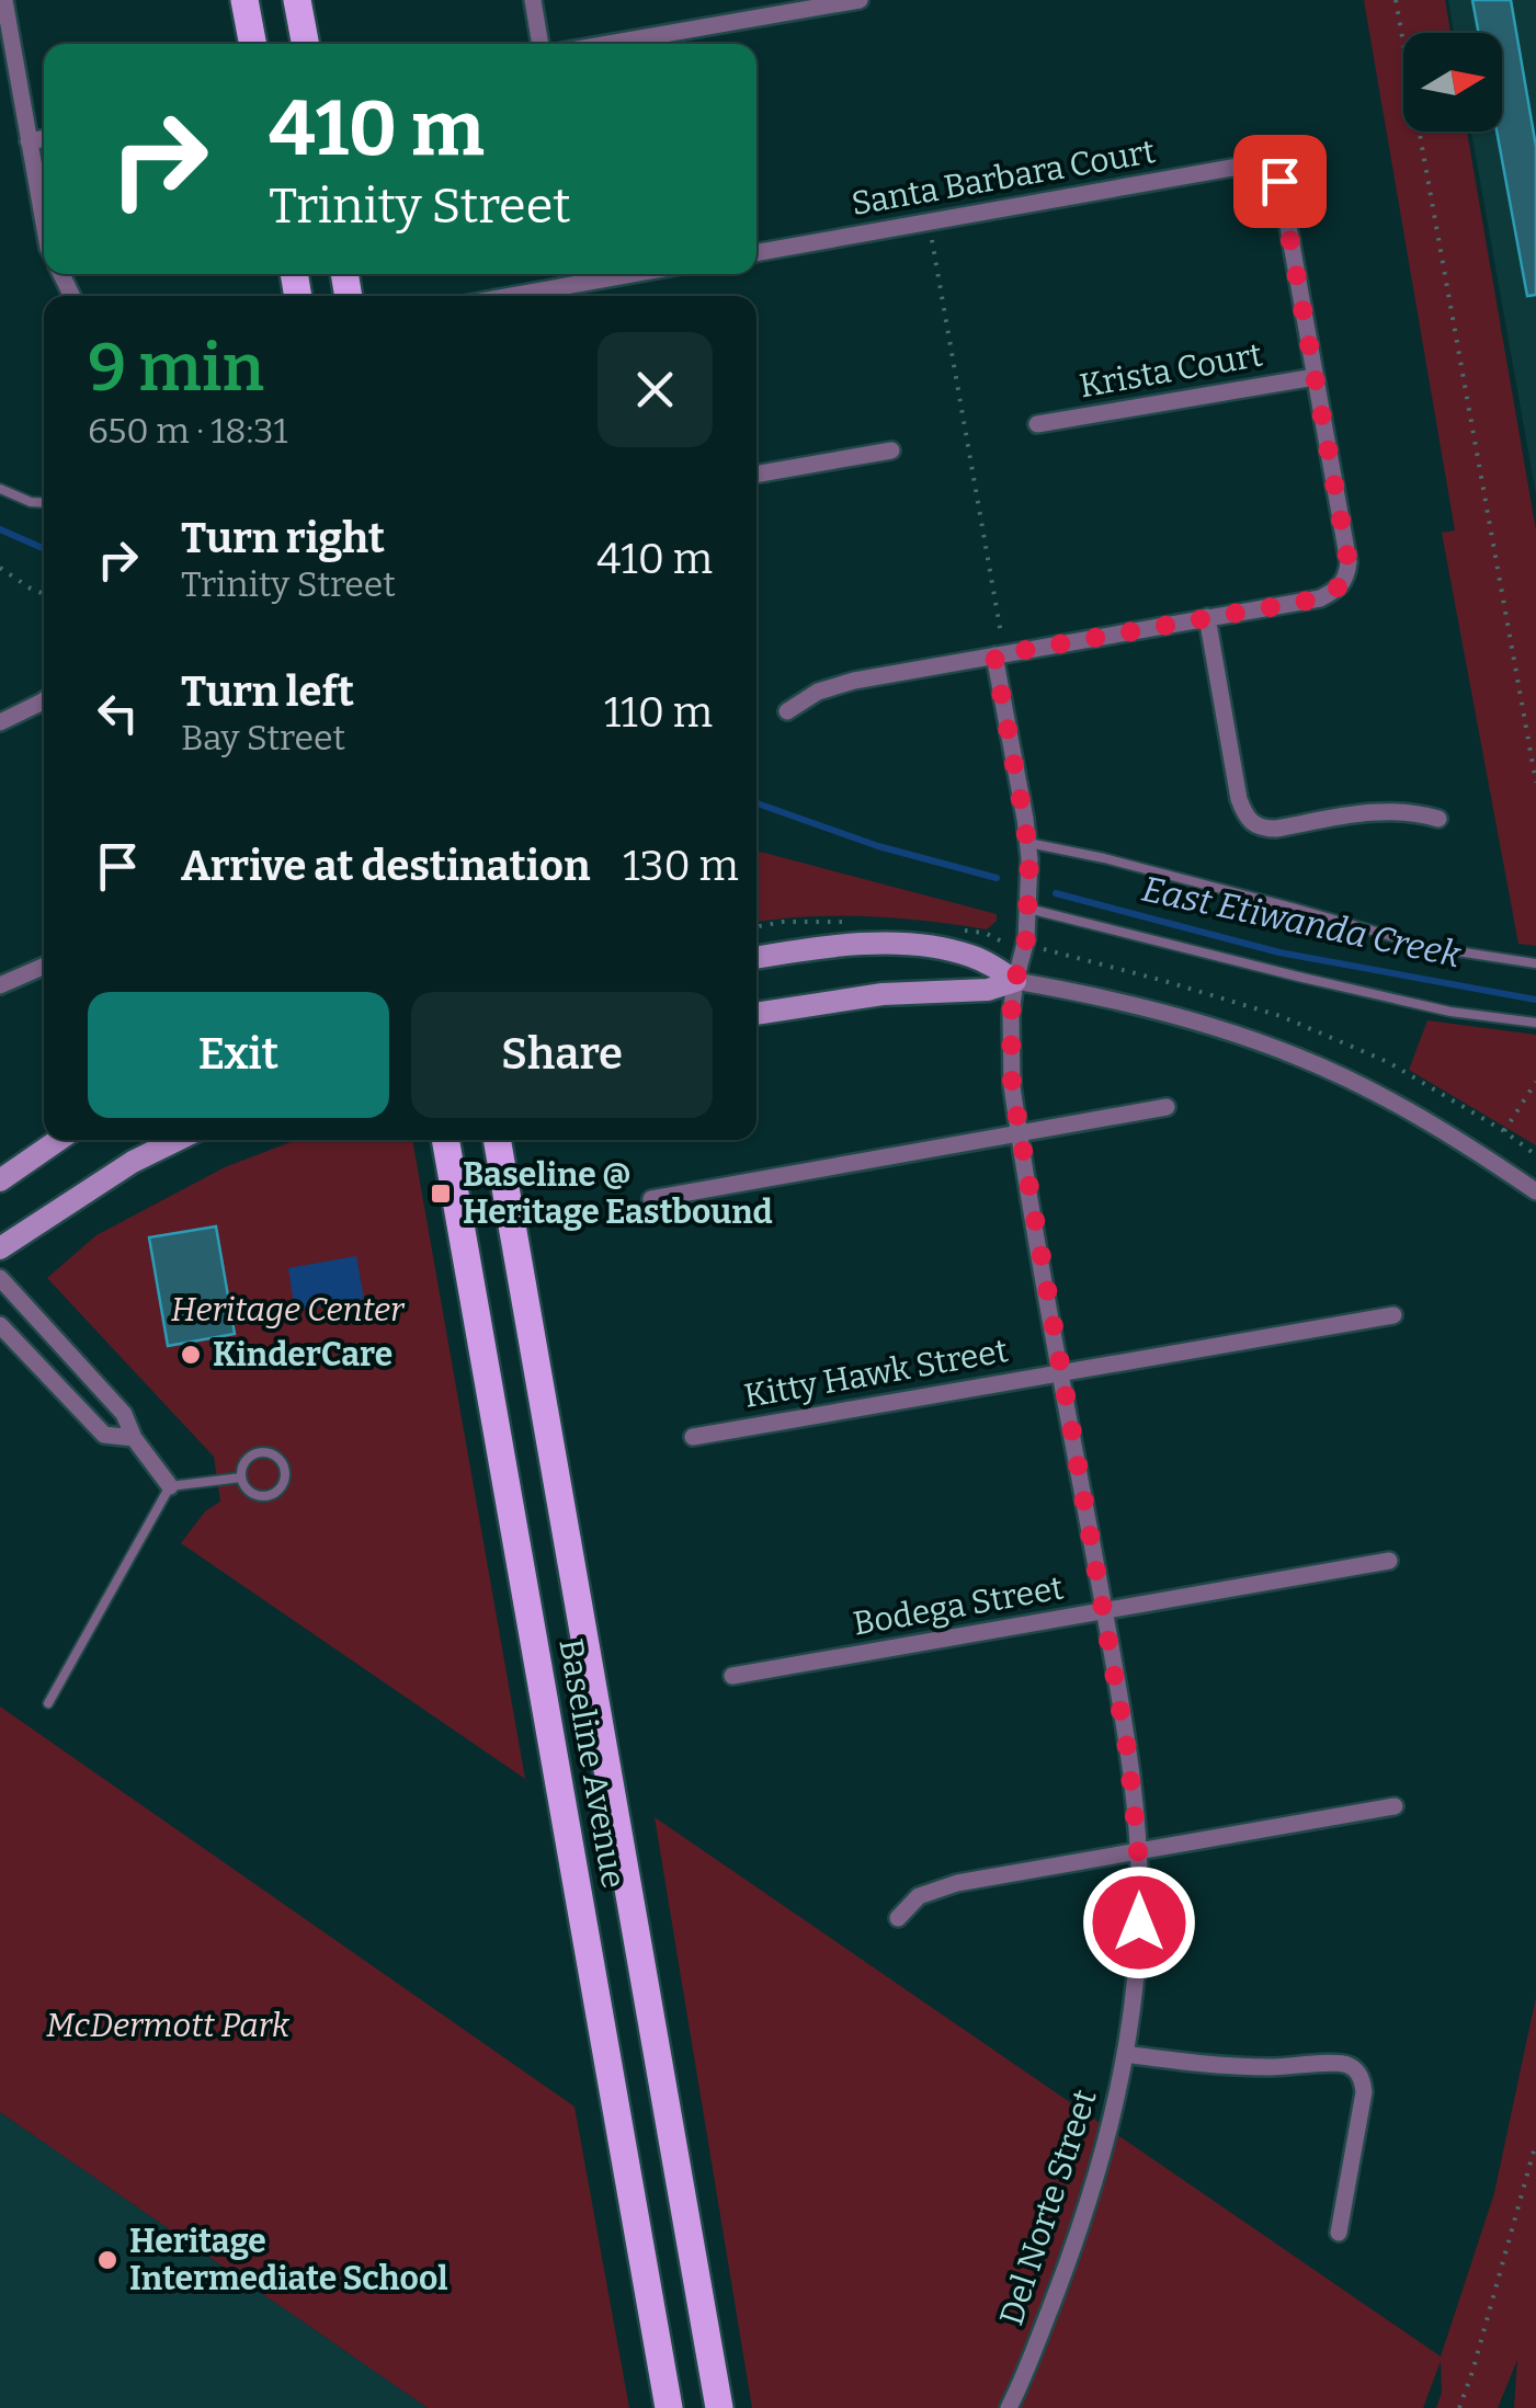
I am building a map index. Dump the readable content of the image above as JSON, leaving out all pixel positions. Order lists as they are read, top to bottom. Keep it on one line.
{"streets":{"main road":["Baseline Avenue"],"street":["Santa Barbara Court","Krista Court","Kitty Hawk Street","Bodega Street","Del Norte Street"]},"crossings":[["Santa Barbara Court","Krista Court"],["Kitty Hawk Street","Del Norte Street"],["Bodega Street","Del Norte Street"]],"water":["East Etiwanda Creek"],"parks":["Heritage Center","McDermott Park"],"places":{"transit":["Baseline @ Heritage Eastbound"],"other":["KinderCare","Heritage Intermediate School"]},"north":"right","page":{"turn":["410 m","Trinity Street"],"heading":["9 min","650 m · 18:31"],"list":[{"name":"Turn right","note":"Trinity Street","value":"410 m"},{"name":"Turn left","note":"Bay Street","value":"110 m"},{"name":"Arrive at destination","value":"130 m"}],"buttons":["Exit","Share"]}}
